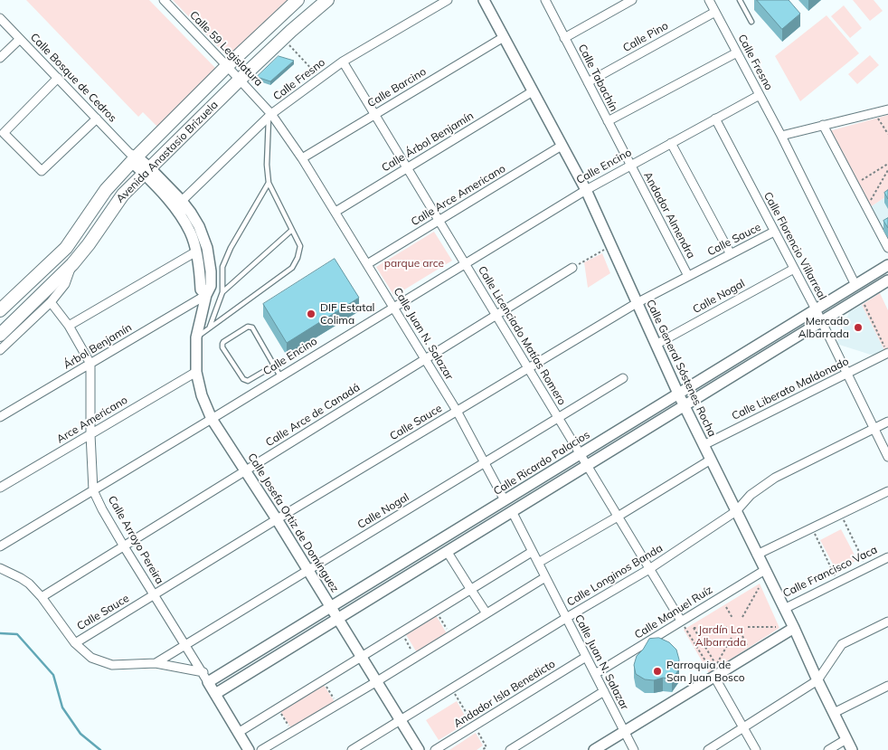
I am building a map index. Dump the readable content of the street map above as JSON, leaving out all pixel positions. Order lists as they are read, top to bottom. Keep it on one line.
{"streets":{"main road":["Avenida Anastasio Brizuela"],"street":["Calle Pino","Calle 59 Legislatura","Calle Fresno","Calle Bosque de Cedros","Calle Tabachín","Calle Barcino","Calle Árbol Benjamín","Calle Encino","Calle Arce Americano","Andador Almendra","Calle Sauce","Calle Florencio Villarreal","Calle Nogal","Calle Juan N. Salazar","Calle Licenciado Matías Romero","Árbol Benjamín","Calle General Sóstenes Rocha","Calle Liberato Maldonado","Calle Arce de Canadá","Arce Americano","Calle Ricardo Palacios","Calle Josefa Ortiz de Domínguez","Calle Arroyo Pereira","Calle Francisco Vaca","Calle Longinos Banda","Calle Manuel Ruíz","Andador Isla Benedicto"]},"crossings":[["Calle Pino","Calle Fresno"],["Calle Pino","Calle Tabachín"],["Calle 59 Legislatura","Calle Fresno"],["Calle 59 Legislatura","Avenida Anastasio Brizuela"],["Calle 59 Legislatura","Calle Juan N. Salazar"],["Calle Fresno","Calle Encino"],["Calle Fresno","Calle Juan N. Salazar"],["Calle Fresno","Calle Licenciado Matías Romero"],["Calle Fresno","Calle Ricardo Palacios"],["Calle Fresno","Calle Josefa Ortiz de Domínguez"],["Calle Bosque de Cedros","Avenida Anastasio Brizuela"],["Calle Bosque de Cedros","Calle Josefa Ortiz de Domínguez"],["Calle Tabachín","Calle Encino"],["Calle Tabachín","Andador Almendra"],["Calle Barcino","Calle Juan N. Salazar"],["Calle Barcino","Calle Licenciado Matías Romero"],["Calle Barcino","Calle General Sóstenes Rocha"],["Calle Árbol Benjamín","Calle Juan N. Salazar"],["Calle Árbol Benjamín","Calle Licenciado Matías Romero"],["Calle Árbol Benjamín","Calle General Sóstenes Rocha"],["Avenida Anastasio Brizuela","Calle Josefa Ortiz de Domínguez"],["Calle Encino","Andador Almendra"],["Calle Encino","Calle Florencio Villarreal"],["Calle Encino","Calle Juan N. Salazar"],["Calle Encino","Calle Licenciado Matías Romero"],["Calle Encino","Calle General Sóstenes Rocha"],["Calle Encino","Calle Josefa Ortiz de Domínguez"],["Calle Encino","Calle Arroyo Pereira"],["Calle Arce Americano","Calle Juan N. Salazar"],["Calle Arce Americano","Calle Licenciado Matías Romero"],["Calle Arce Americano","Calle General Sóstenes Rocha"],["Andador Almendra","Calle Sauce"],["Calle Sauce","Calle Florencio Villarreal"],["Calle Sauce","Calle Juan N. Salazar"],["Calle Sauce","Calle Licenciado Matías Romero"],["Calle Sauce","Calle General Sóstenes Rocha"],["Calle Sauce","Calle Josefa Ortiz de Domínguez"],["Calle Sauce","Calle Arroyo Pereira"],["Calle Florencio Villarreal","Calle Nogal"],["Calle Florencio Villarreal","Calle Liberato Maldonado"],["Calle Florencio Villarreal","Calle Ricardo Palacios"],["Calle Florencio Villarreal","Calle Longinos Banda"],["Calle Nogal","Calle Juan N. Salazar"],["Calle Nogal","Calle Licenciado Matías Romero"],["Calle Nogal","Calle General Sóstenes Rocha"],["Calle Nogal","Calle Josefa Ortiz de Domínguez"],["Calle Nogal","Calle Arroyo Pereira"],["Calle Juan N. Salazar","Calle Arce de Canadá"],["Calle Juan N. Salazar","Calle Ricardo Palacios"],["Calle Juan N. Salazar","Calle Longinos Banda"],["Calle Juan N. Salazar","Calle Manuel Ruíz"],["Calle Juan N. Salazar","Andador Isla Benedicto"],["Calle Licenciado Matías Romero","Calle Arce de Canadá"],["Calle Licenciado Matías Romero","Calle Ricardo Palacios"],["Calle Licenciado Matías Romero","Calle Longinos Banda"],["Calle Licenciado Matías Romero","Calle Manuel Ruíz"],["Árbol Benjamín","Calle Josefa Ortiz de Domínguez"],["Árbol Benjamín","Calle Arroyo Pereira"],["Calle General Sóstenes Rocha","Calle Liberato Maldonado"],["Calle General Sóstenes Rocha","Calle Ricardo Palacios"],["Calle General Sóstenes Rocha","Calle Francisco Vaca"],["Calle General Sóstenes Rocha","Calle Longinos Banda"],["Calle General Sóstenes Rocha","Calle Manuel Ruíz"],["Calle Arce de Canadá","Calle Josefa Ortiz de Domínguez"],["Calle Arce de Canadá","Calle Arroyo Pereira"],["Arce Americano","Calle Josefa Ortiz de Domínguez"],["Arce Americano","Calle Arroyo Pereira"],["Calle Ricardo Palacios","Calle Josefa Ortiz de Domínguez"],["Calle Ricardo Palacios","Calle Arroyo Pereira"],["Calle Josefa Ortiz de Domínguez","Calle Longinos Banda"]],"parks":["parque arce","Jardín La Albarrada"],"places":["DIF Estatal Colima","Mercado Albarrada","Parroquia de San Juan Bosco"]}
